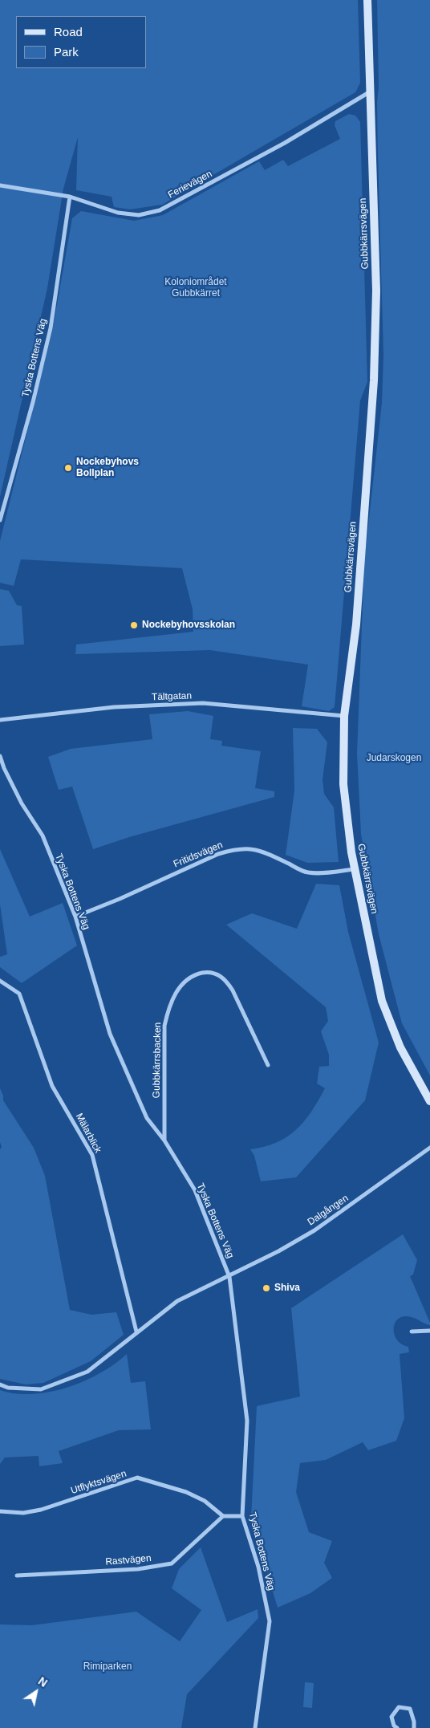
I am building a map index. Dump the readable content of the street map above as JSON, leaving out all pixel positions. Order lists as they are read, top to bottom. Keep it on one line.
{"streets":{"street":["Ferievägen","Gubbkärrsvägen","Tyska Bottens Väg","Tältgatan","Fritidsvägen","Gubbkärrsbacken","Mälarblick","Dalgången","Utflyktsvägen","Rastvägen"]},"crossings":[["Ferievägen","Gubbkärrsvägen"],["Ferievägen","Tyska Bottens Väg"],["Gubbkärrsvägen","Tältgatan"],["Gubbkärrsvägen","Fritidsvägen"],["Tyska Bottens Väg","Fritidsvägen"],["Tyska Bottens Väg","Gubbkärrsbacken"],["Tyska Bottens Väg","Dalgången"],["Utflyktsvägen","Rastvägen"]],"parks":["Koloniområdet Gubbkärret","Judarskogen","Rimiparken"],"places":["Nockebyhovs Bollplan","Nockebyhovsskolan","Shiva"],"legend":["Road","Park"],"north":"top right"}
